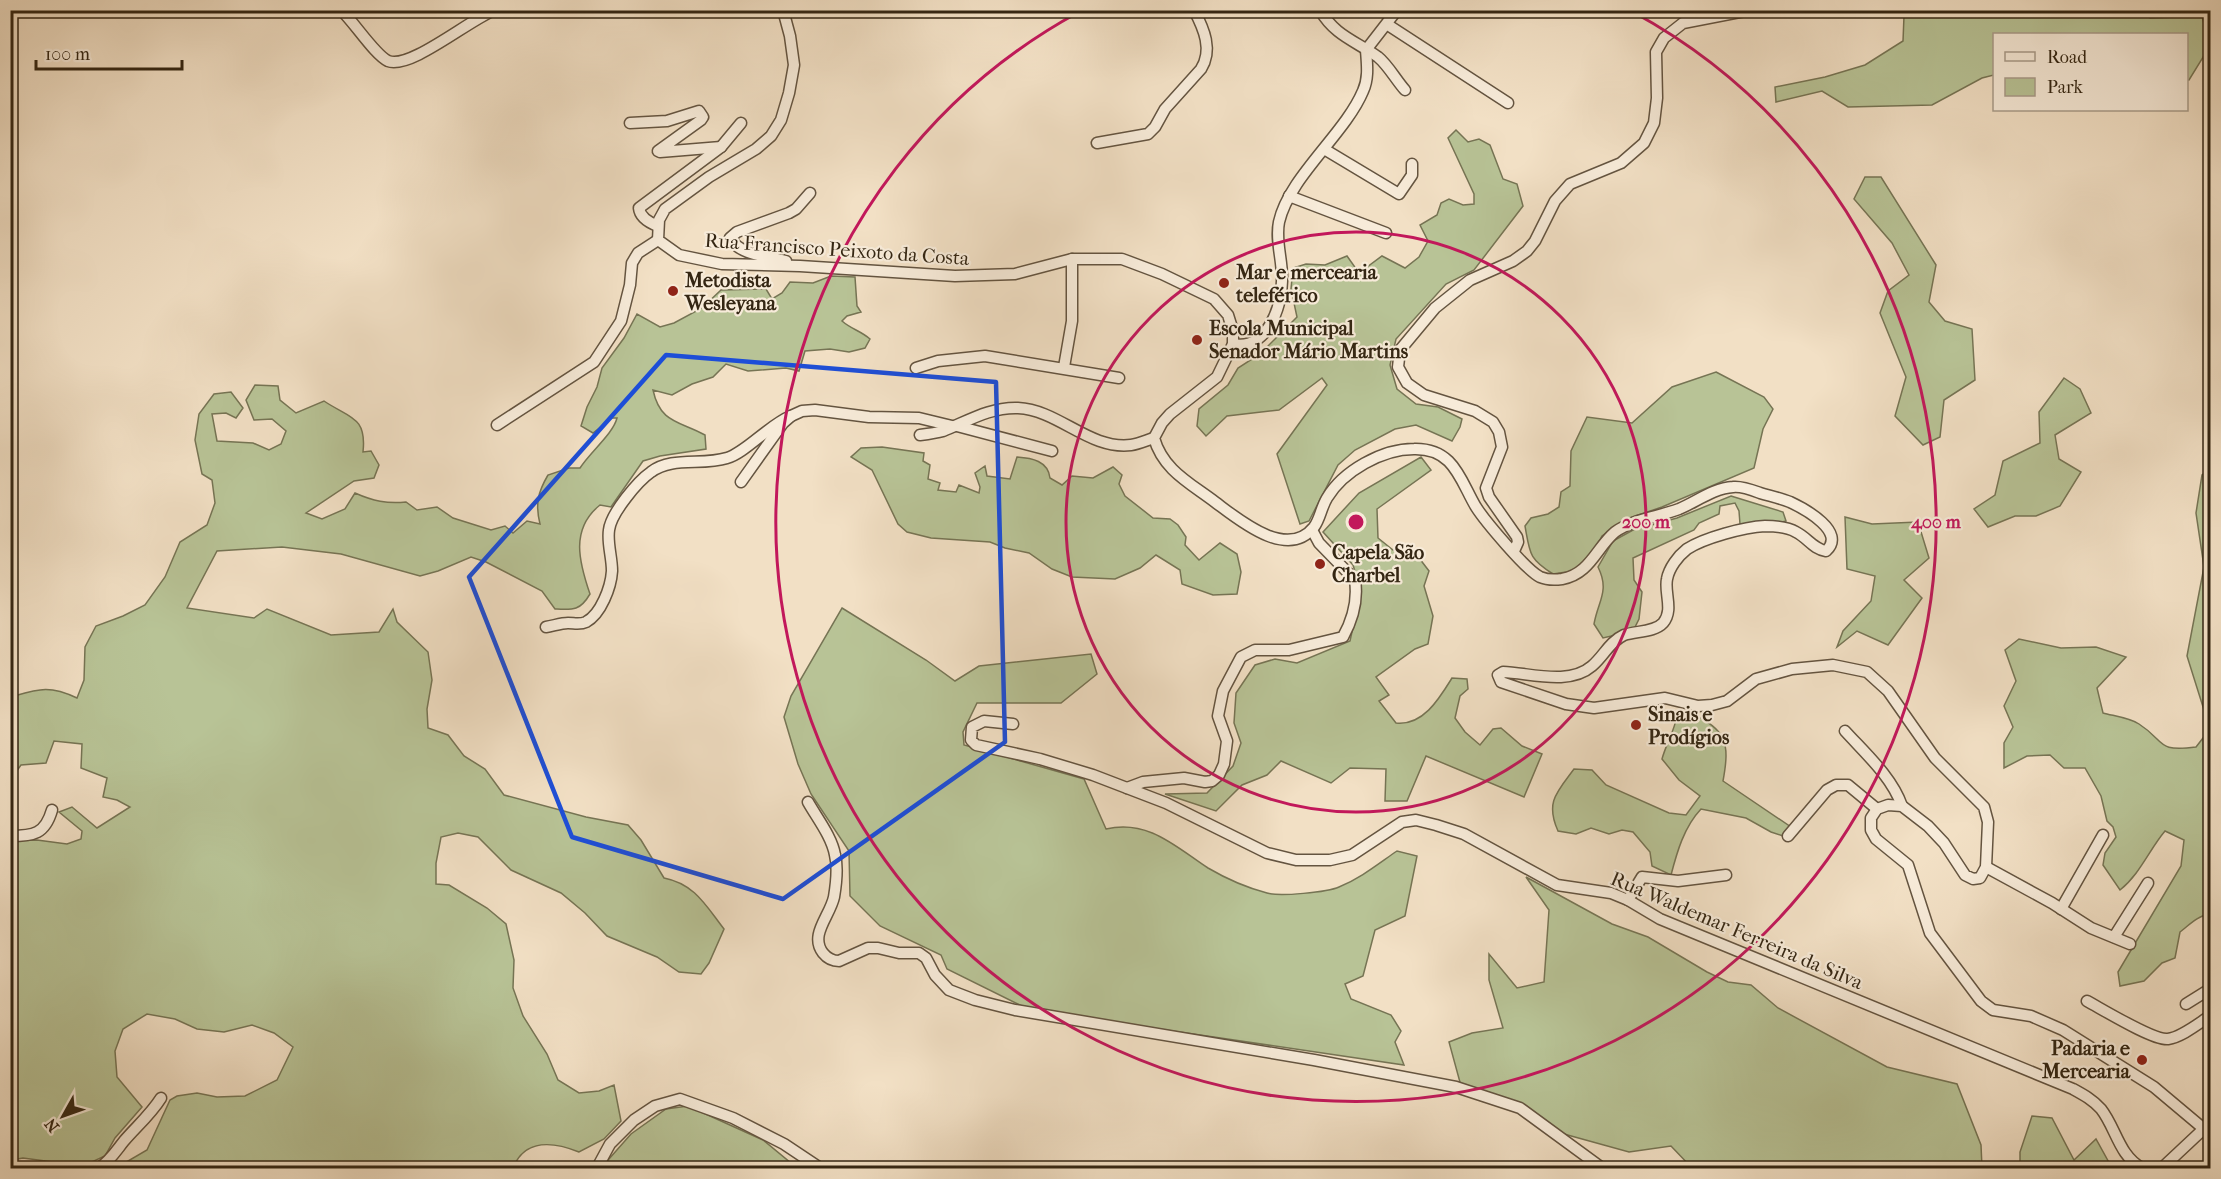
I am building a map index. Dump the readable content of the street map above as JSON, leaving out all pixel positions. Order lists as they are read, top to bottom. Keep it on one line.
{"streets":{"street":["Rua Francisco Peixoto da Costa","Rua Waldemar Ferreira da Silva"]},"places":["Mar e mercearia teleférico","Metodista Wesleyana","Escola Municipal Senador Mário Martins","Capela São Charbel","Sinais e Prodígios","Padaria e Mercearia"],"legend":["Road","Park"],"scale_bar":"100 m","north":"bottom left","rings":["200 m","400 m"]}
